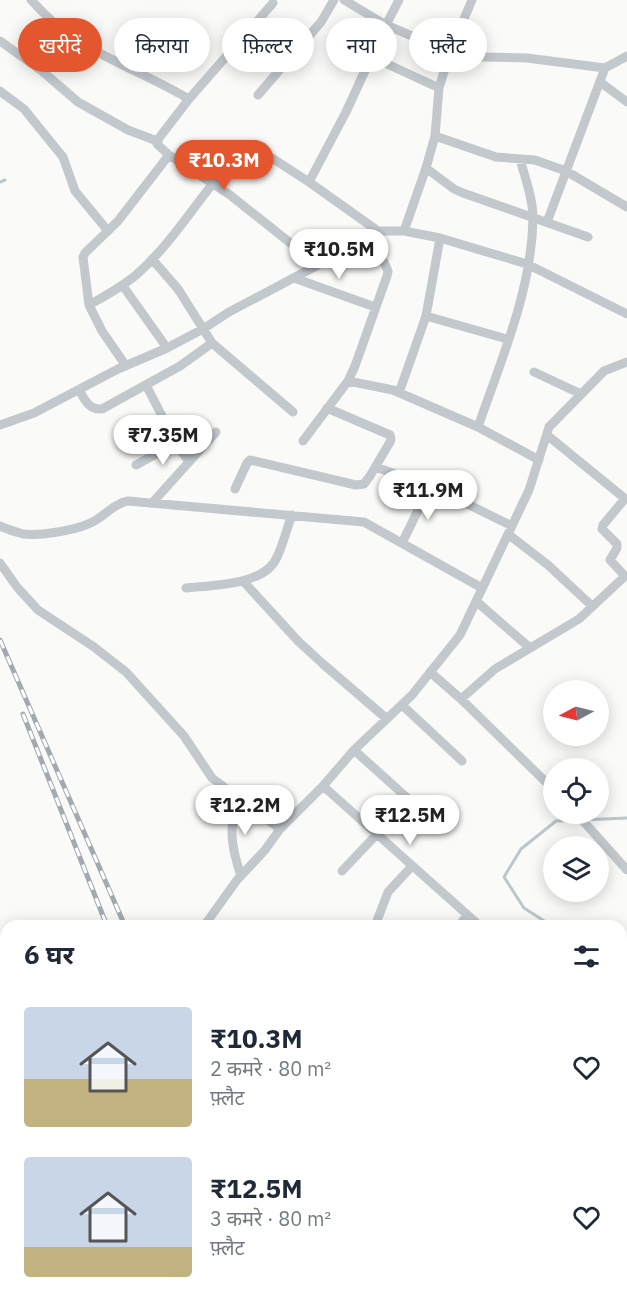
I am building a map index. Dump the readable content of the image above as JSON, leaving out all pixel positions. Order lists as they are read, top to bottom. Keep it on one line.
{"north":"left","page":{"chip":["खरीदें","किराया","फ़िल्टर","नया","फ़्लैट"],"price":["₹10.3M","₹10.5M","₹7.35M","₹11.9M","₹12.2M","₹12.5M"],"heading":"6 घर","list":[{"name":"₹10.3M","note":"2 कमरे · 80 m² · फ़्लैट"},{"name":"₹12.5M","note":"3 कमरे · 80 m² · फ़्लैट"}]}}
